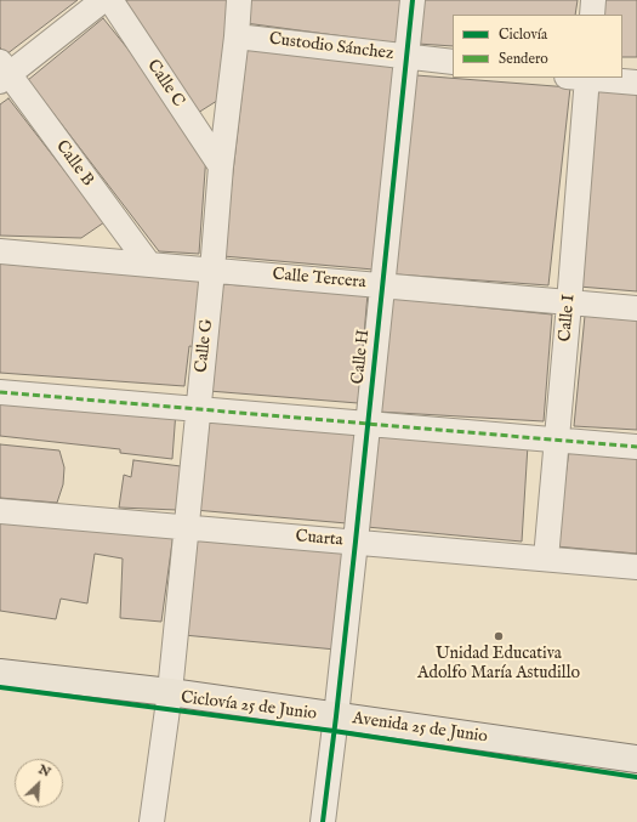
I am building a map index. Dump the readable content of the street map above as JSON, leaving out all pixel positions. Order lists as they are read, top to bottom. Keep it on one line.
{"streets":{"highway":["Avenida 25 de Junio"],"street":["Custodio Sánchez","Calle C","Calle B","Calle Tercera","Calle I","Calle G","Calle H","Cuarta"],"cycle path":["Ciclovía 25 de Junio"]},"crossings":[["Custodio Sánchez","Calle G"],["Custodio Sánchez","Calle H"],["Calle C","Calle G"],["Calle B","Calle Tercera"],["Calle Tercera","Calle I"],["Calle Tercera","Calle G"],["Calle Tercera","Calle H"],["Calle I","Cuarta"],["Calle G","Cuarta"],["Calle G","Avenida 25 de Junio"],["Calle H","Cuarta"],["Calle H","Avenida 25 de Junio"]],"places":["Unidad Educativa Adolfo María Astudillo"],"legend":["Ciclovía","Sendero"],"north":"top right"}
